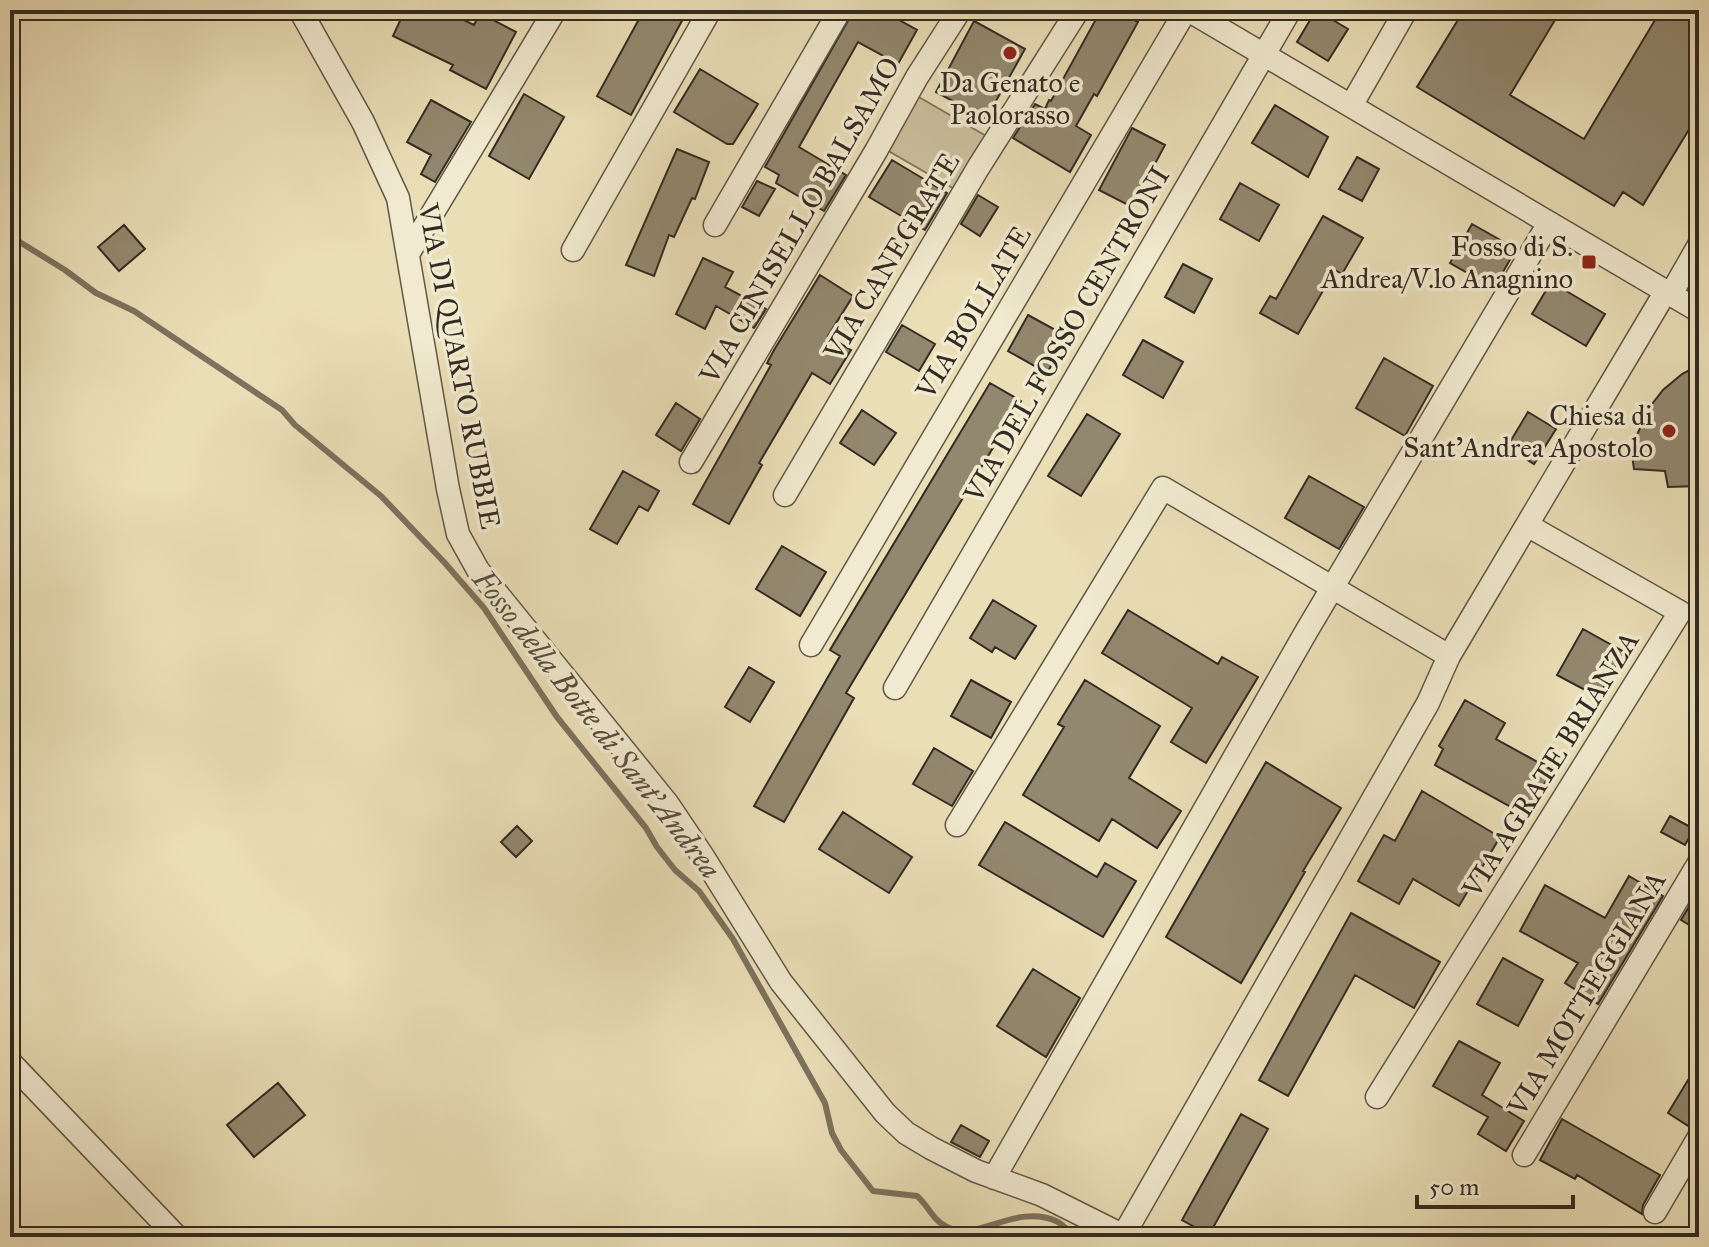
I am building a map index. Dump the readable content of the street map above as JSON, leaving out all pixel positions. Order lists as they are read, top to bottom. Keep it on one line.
{"streets":{"street":["VIA CINISELLO BALSAMO","VIA CANEGRATE","VIA BOLLATE","VIA DEL FOSSO CENTRONI","VIA DI QUARTO RUBBIE","VIA AGRATE BRIANZA","VIA MOTTEGGIANA"]},"water":["Fosso della Botte di Sant'Andrea"],"places":{"other":["Da Genato e Paolorasso","Chiesa di Sant'Andrea Apostolo"],"transit":["Fosso di S. Andrea/V.lo Anagnino"]},"scale_bar":"50 m"}
